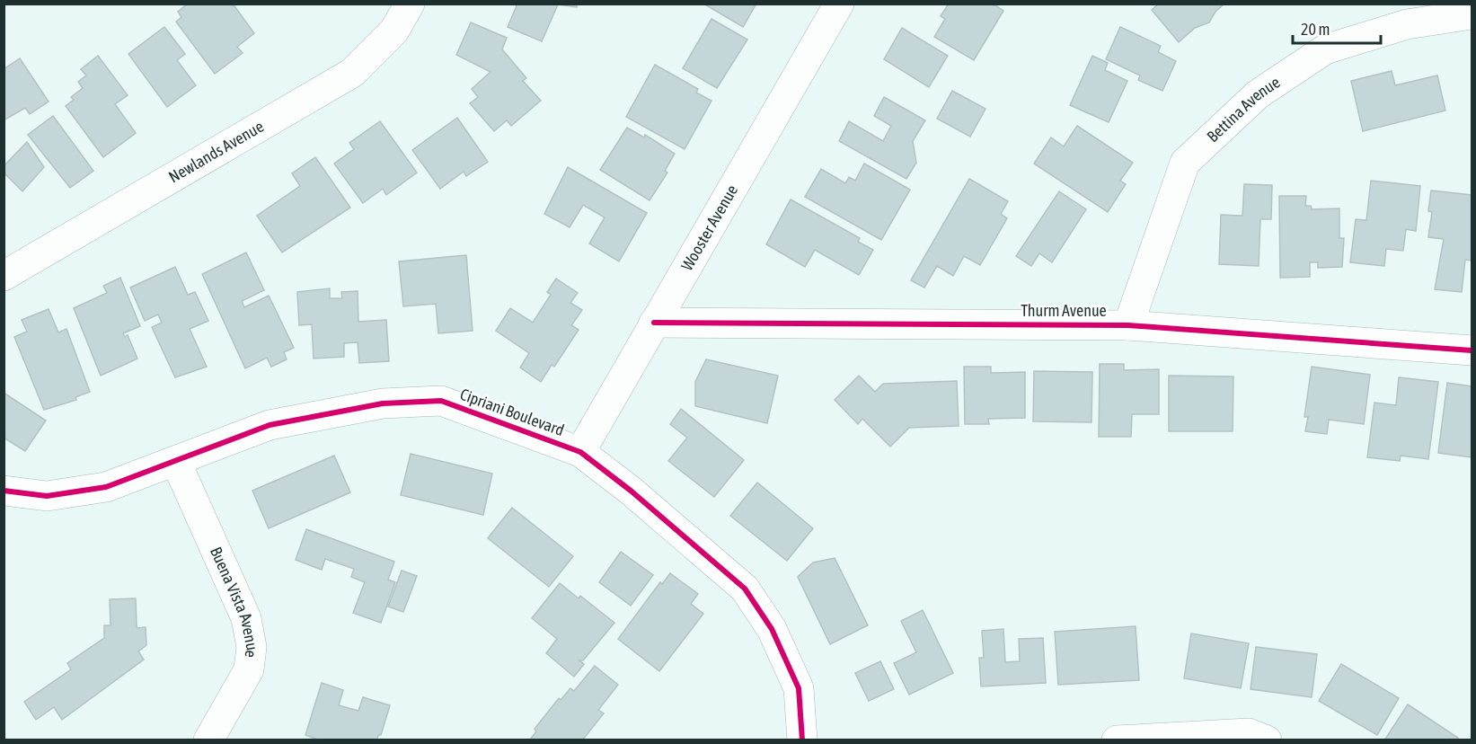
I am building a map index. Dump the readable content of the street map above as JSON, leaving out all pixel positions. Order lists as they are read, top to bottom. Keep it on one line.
{"streets":{"street":["Bettina Avenue","Newlands Avenue","Wooster Avenue","Thurm Avenue","Cipriani Boulevard","Buena Vista Avenue"]},"crossings":[["Bettina Avenue","Thurm Avenue"],["Wooster Avenue","Thurm Avenue"],["Wooster Avenue","Cipriani Boulevard"],["Cipriani Boulevard","Buena Vista Avenue"]],"scale_bar":"20 m"}
